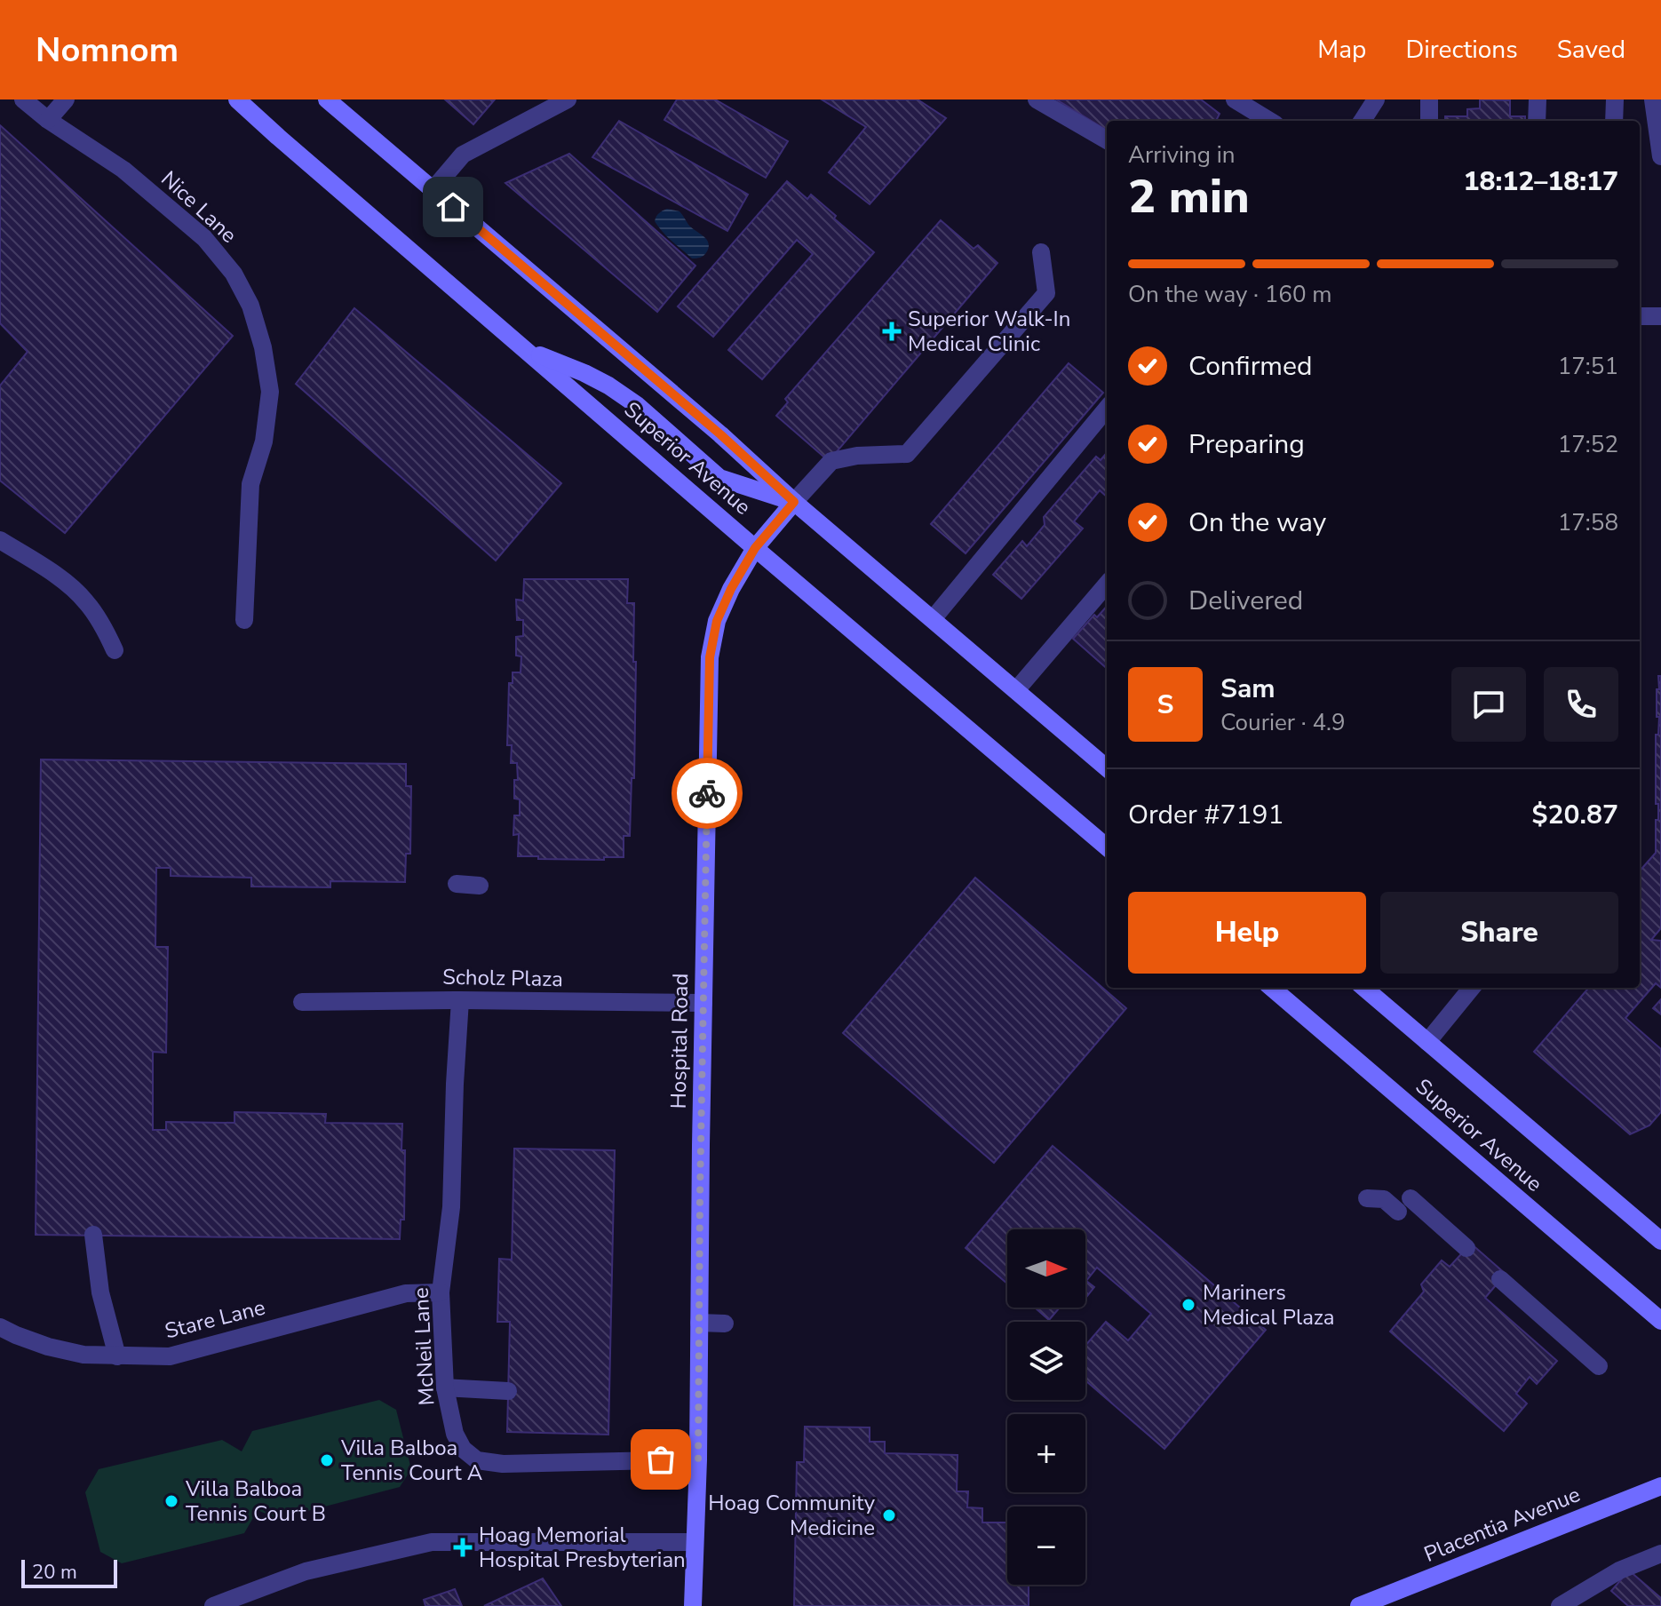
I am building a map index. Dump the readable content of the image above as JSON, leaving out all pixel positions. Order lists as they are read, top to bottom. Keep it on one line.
{"streets":{"main road":["Superior Avenue","Hospital Road","Placentia Avenue"],"street":["Nice Lane","Scholz Plaza","Stare Lane","McNeil Lane"]},"crossings":[["Superior Avenue","Hospital Road"],["Scholz Plaza","Hospital Road"],["Scholz Plaza","McNeil Lane"],["Hospital Road","McNeil Lane"],["Stare Lane","McNeil Lane"]],"places":{"health":["Superior Walk-In Medical Clinic","Hoag Memorial Hospital Presbyterian"],"other":["Mariners Medical Plaza","Villa Balboa Tennis Court A","Villa Balboa Tennis Court B","Hoag Community Medicine"]},"scale_bar":"20 m","north":"right","page":{"header":"Nomnom","nav":["Map","Directions","Saved"],"heading":["2 min","Arriving in","18:12–18:17"],"panel":["Sam","Courier · 4.9","Order #7191","$20.87"],"bar":"On the way · 160 m","list":[["Confirmed","17:51"],["Preparing","17:52"],["On the way","17:58"],"Delivered"],"round":"S","buttons":["Help","Share"],"map_buttons":["+","−"],"scale":"20 m"}}
